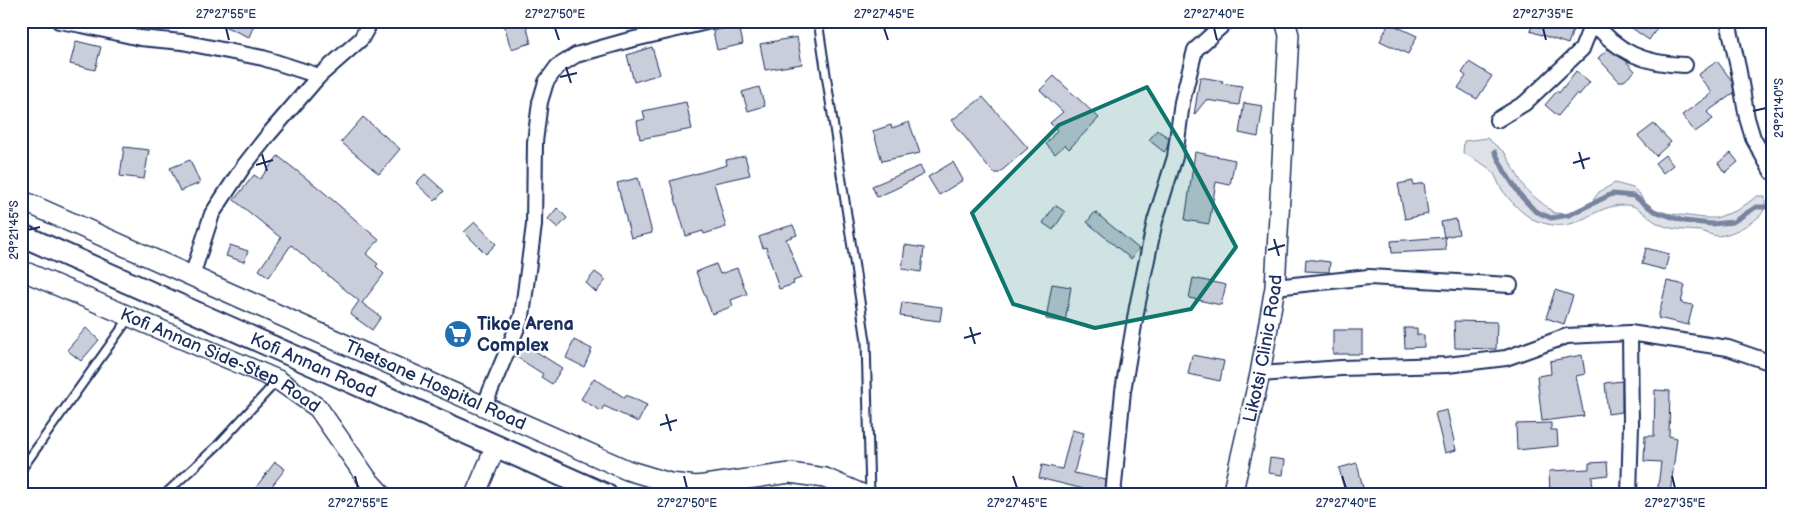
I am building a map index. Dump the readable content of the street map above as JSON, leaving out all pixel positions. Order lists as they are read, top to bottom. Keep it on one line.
{"streets":{"main road":["Kofi Annan Road"],"street":["Likotsi Clinic Road","Kofi Annan Side-Step Road","Thetsane Hospital Road"]},"places":{"supermarket":["Tikoe Arena Complex"]},"coordinates":["27°27'55\"E","27°27'50\"E","27°27'45\"E","27°27'40\"E","27°27'35\"E","29°21'40\"S","29°21'45\"S"]}
